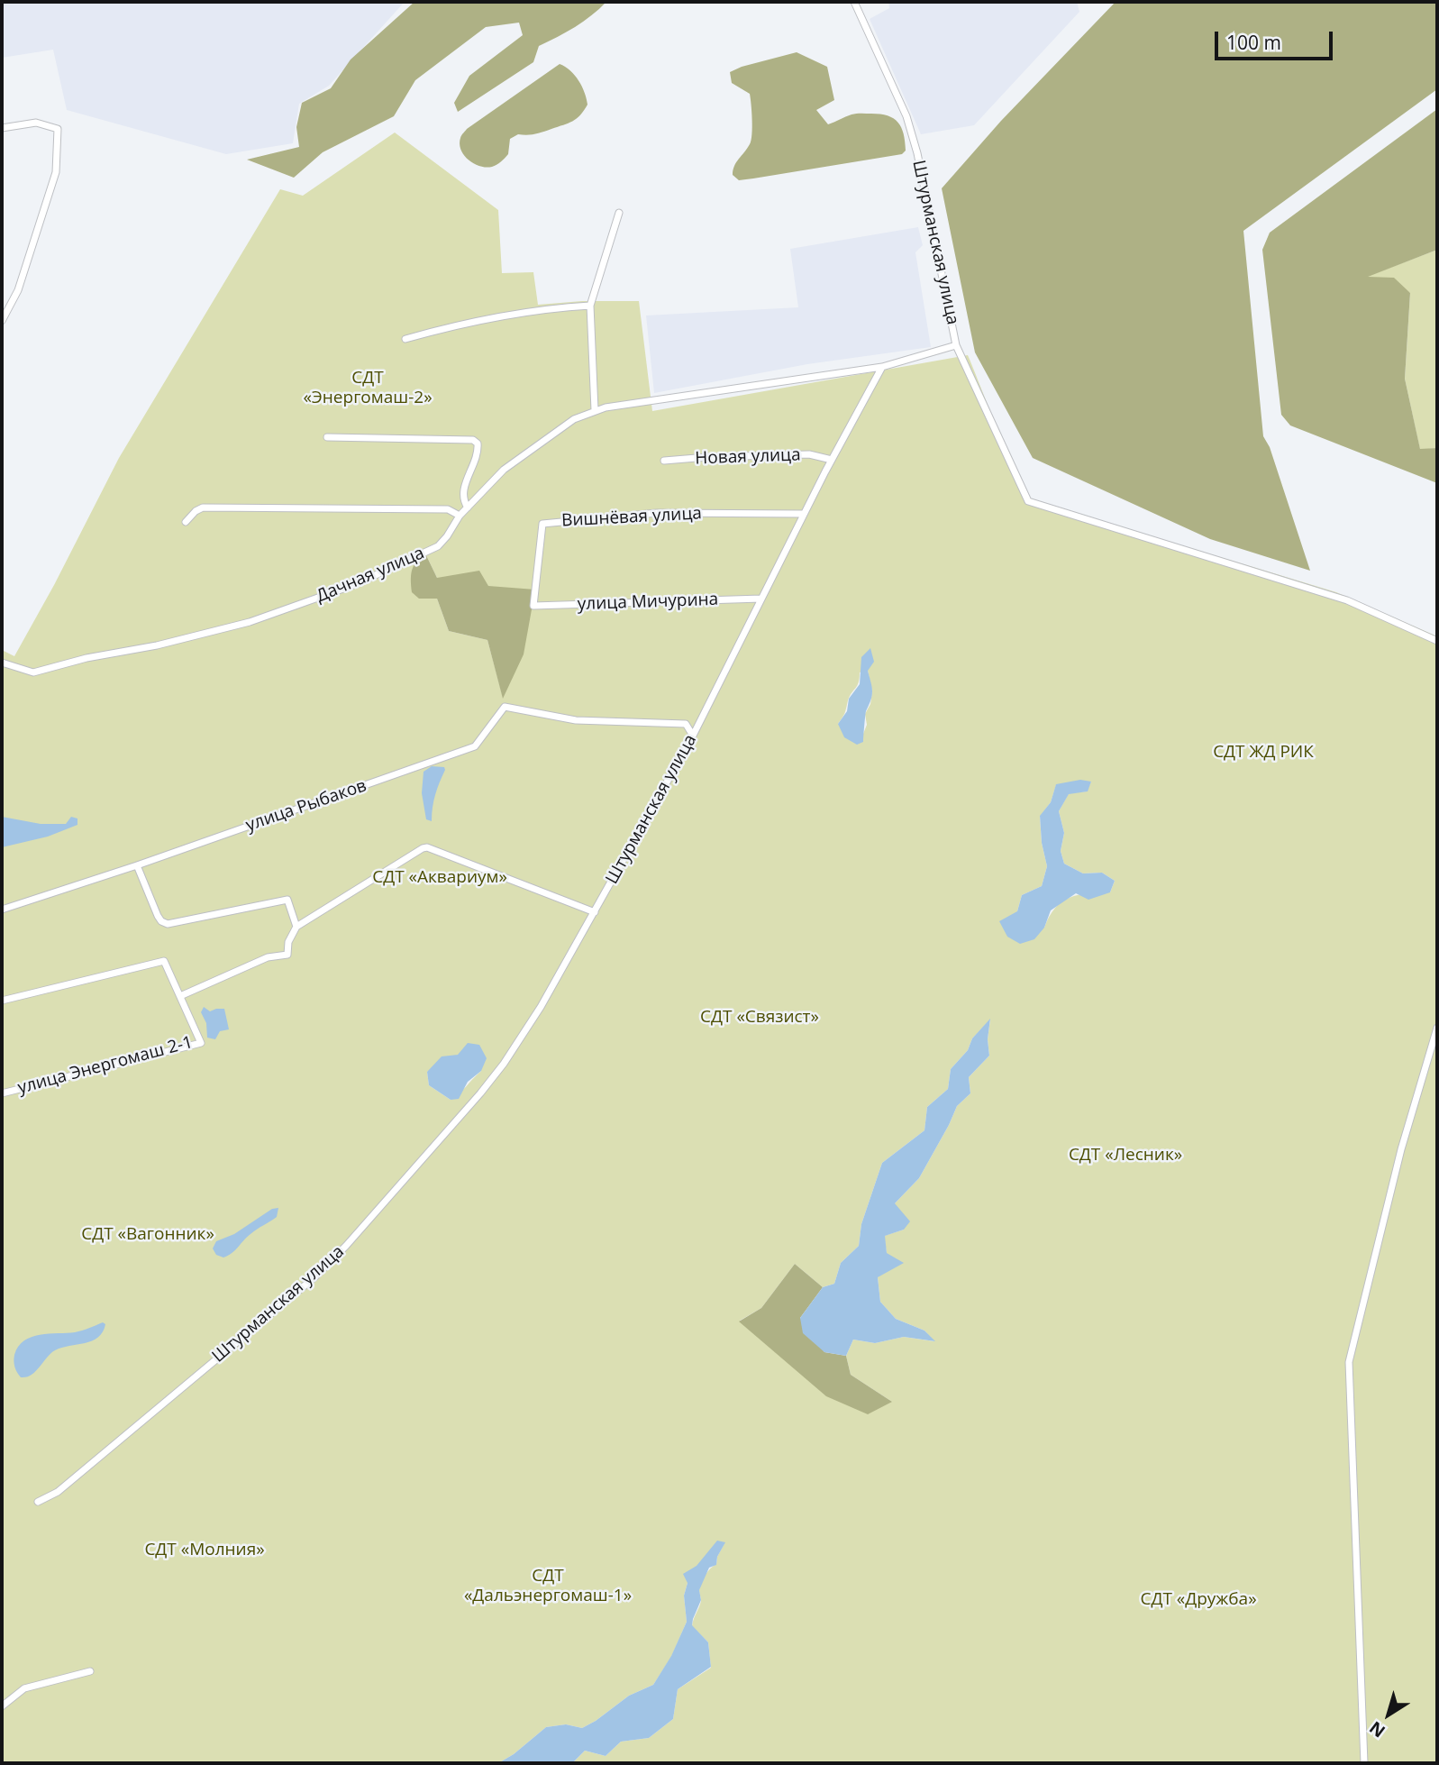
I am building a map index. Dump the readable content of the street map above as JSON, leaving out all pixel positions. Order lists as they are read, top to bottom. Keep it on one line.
{"streets":{"street":["Штурманская улица","Новая улица","Вишнёвая улица","Дачная улица","улица Мичурина","улица Рыбаков","улица Энергомаш 2-1"]},"crossings":[["Штурманская улица","Новая улица"],["Штурманская улица","Вишнёвая улица"],["Штурманская улица","Дачная улица"],["Штурманская улица","улица Мичурина"],["Штурманская улица","улица Рыбаков"],["Вишнёвая улица","улица Мичурина"]],"parks":["СДТ «Энергомаш-2»","СДТ ЖД РИК","СДТ «Аквариум»","СДТ «Связист»","СДТ «Лесник»","СДТ «Вагонник»","СДТ «Молния»","СДТ «Дальэнергомаш-1»","СДТ «Дружба»"],"scale_bar":"100 m","north":"bottom left"}
